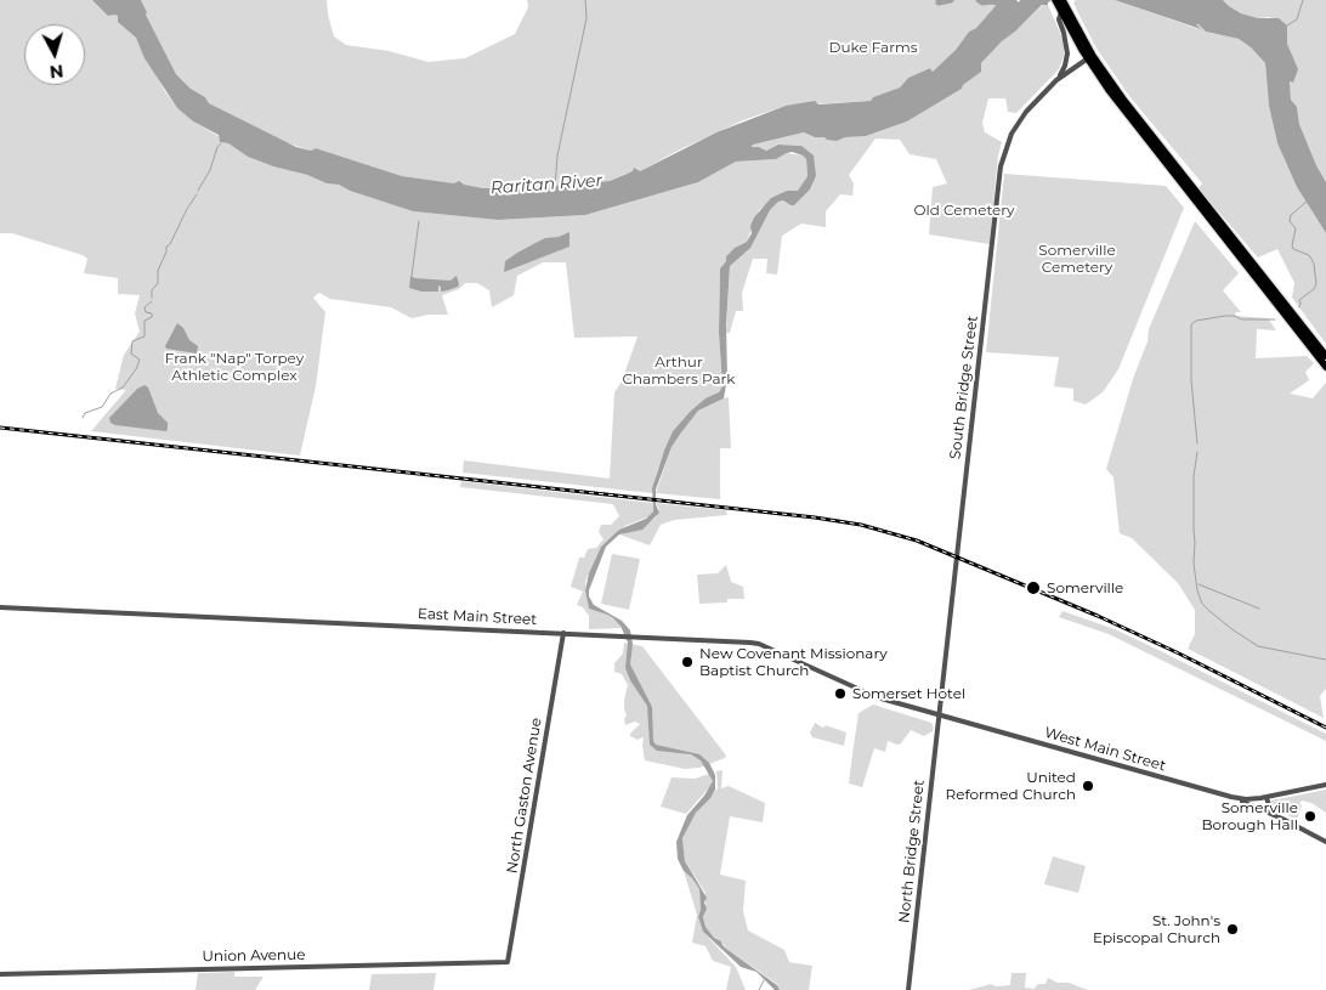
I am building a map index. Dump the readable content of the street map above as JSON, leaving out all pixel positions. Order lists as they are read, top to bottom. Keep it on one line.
{"streets":{"street":["South Bridge Street","East Main Street","West Main Street","North Gaston Avenue","North Bridge Street","Union Avenue"]},"crossings":[["South Bridge Street","East Main Street"],["South Bridge Street","West Main Street"],["South Bridge Street","North Bridge Street"],["East Main Street","West Main Street"],["East Main Street","North Gaston Avenue"],["East Main Street","North Bridge Street"],["West Main Street","North Bridge Street"],["North Gaston Avenue","Union Avenue"]],"water":["Raritan River"],"parks":["Duke Farms","Old Cemetery","Somerville Cemetery","Frank \"Nap\" Torpey Athletic Complex","Arthur Chambers Park"],"places":["Somerville","New Covenant Missionary Baptist Church","Somerset Hotel","United Reformed Church","Somerville Borough Hall","St. John's Episcopal Church"],"north":"bottom"}
